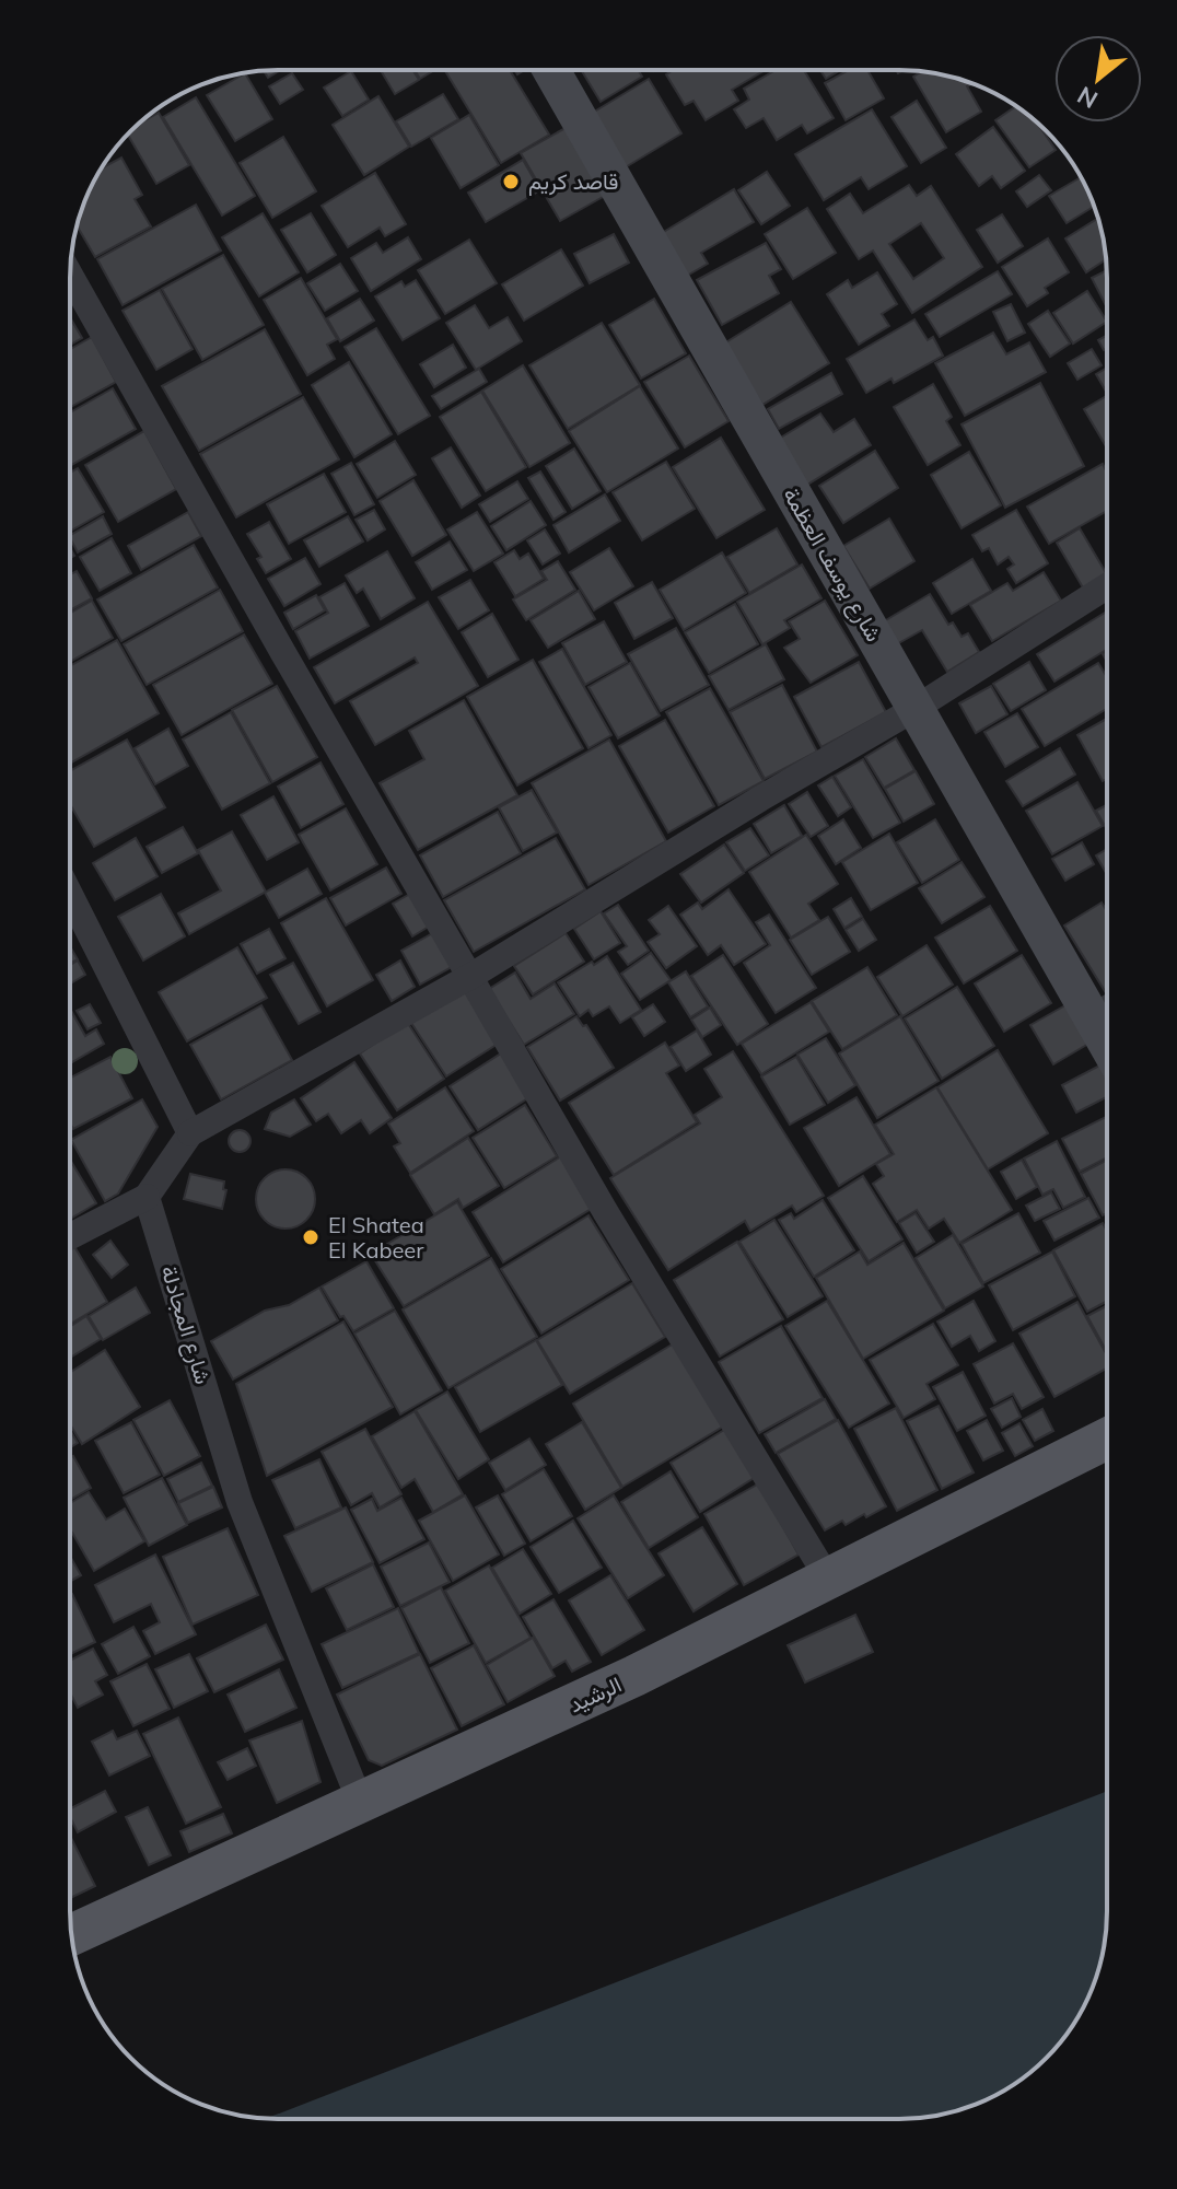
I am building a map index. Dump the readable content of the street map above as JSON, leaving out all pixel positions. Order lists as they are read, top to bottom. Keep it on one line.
{"streets":{"main road":["الرشيد"],"street":["شارع يوسف العظمة","شارع المجادلة"]},"crossings":[["شارع المجادلة","الرشيد"]],"places":["قاصد كريم","El Shatea El Kabeer"],"north":"bottom left"}
